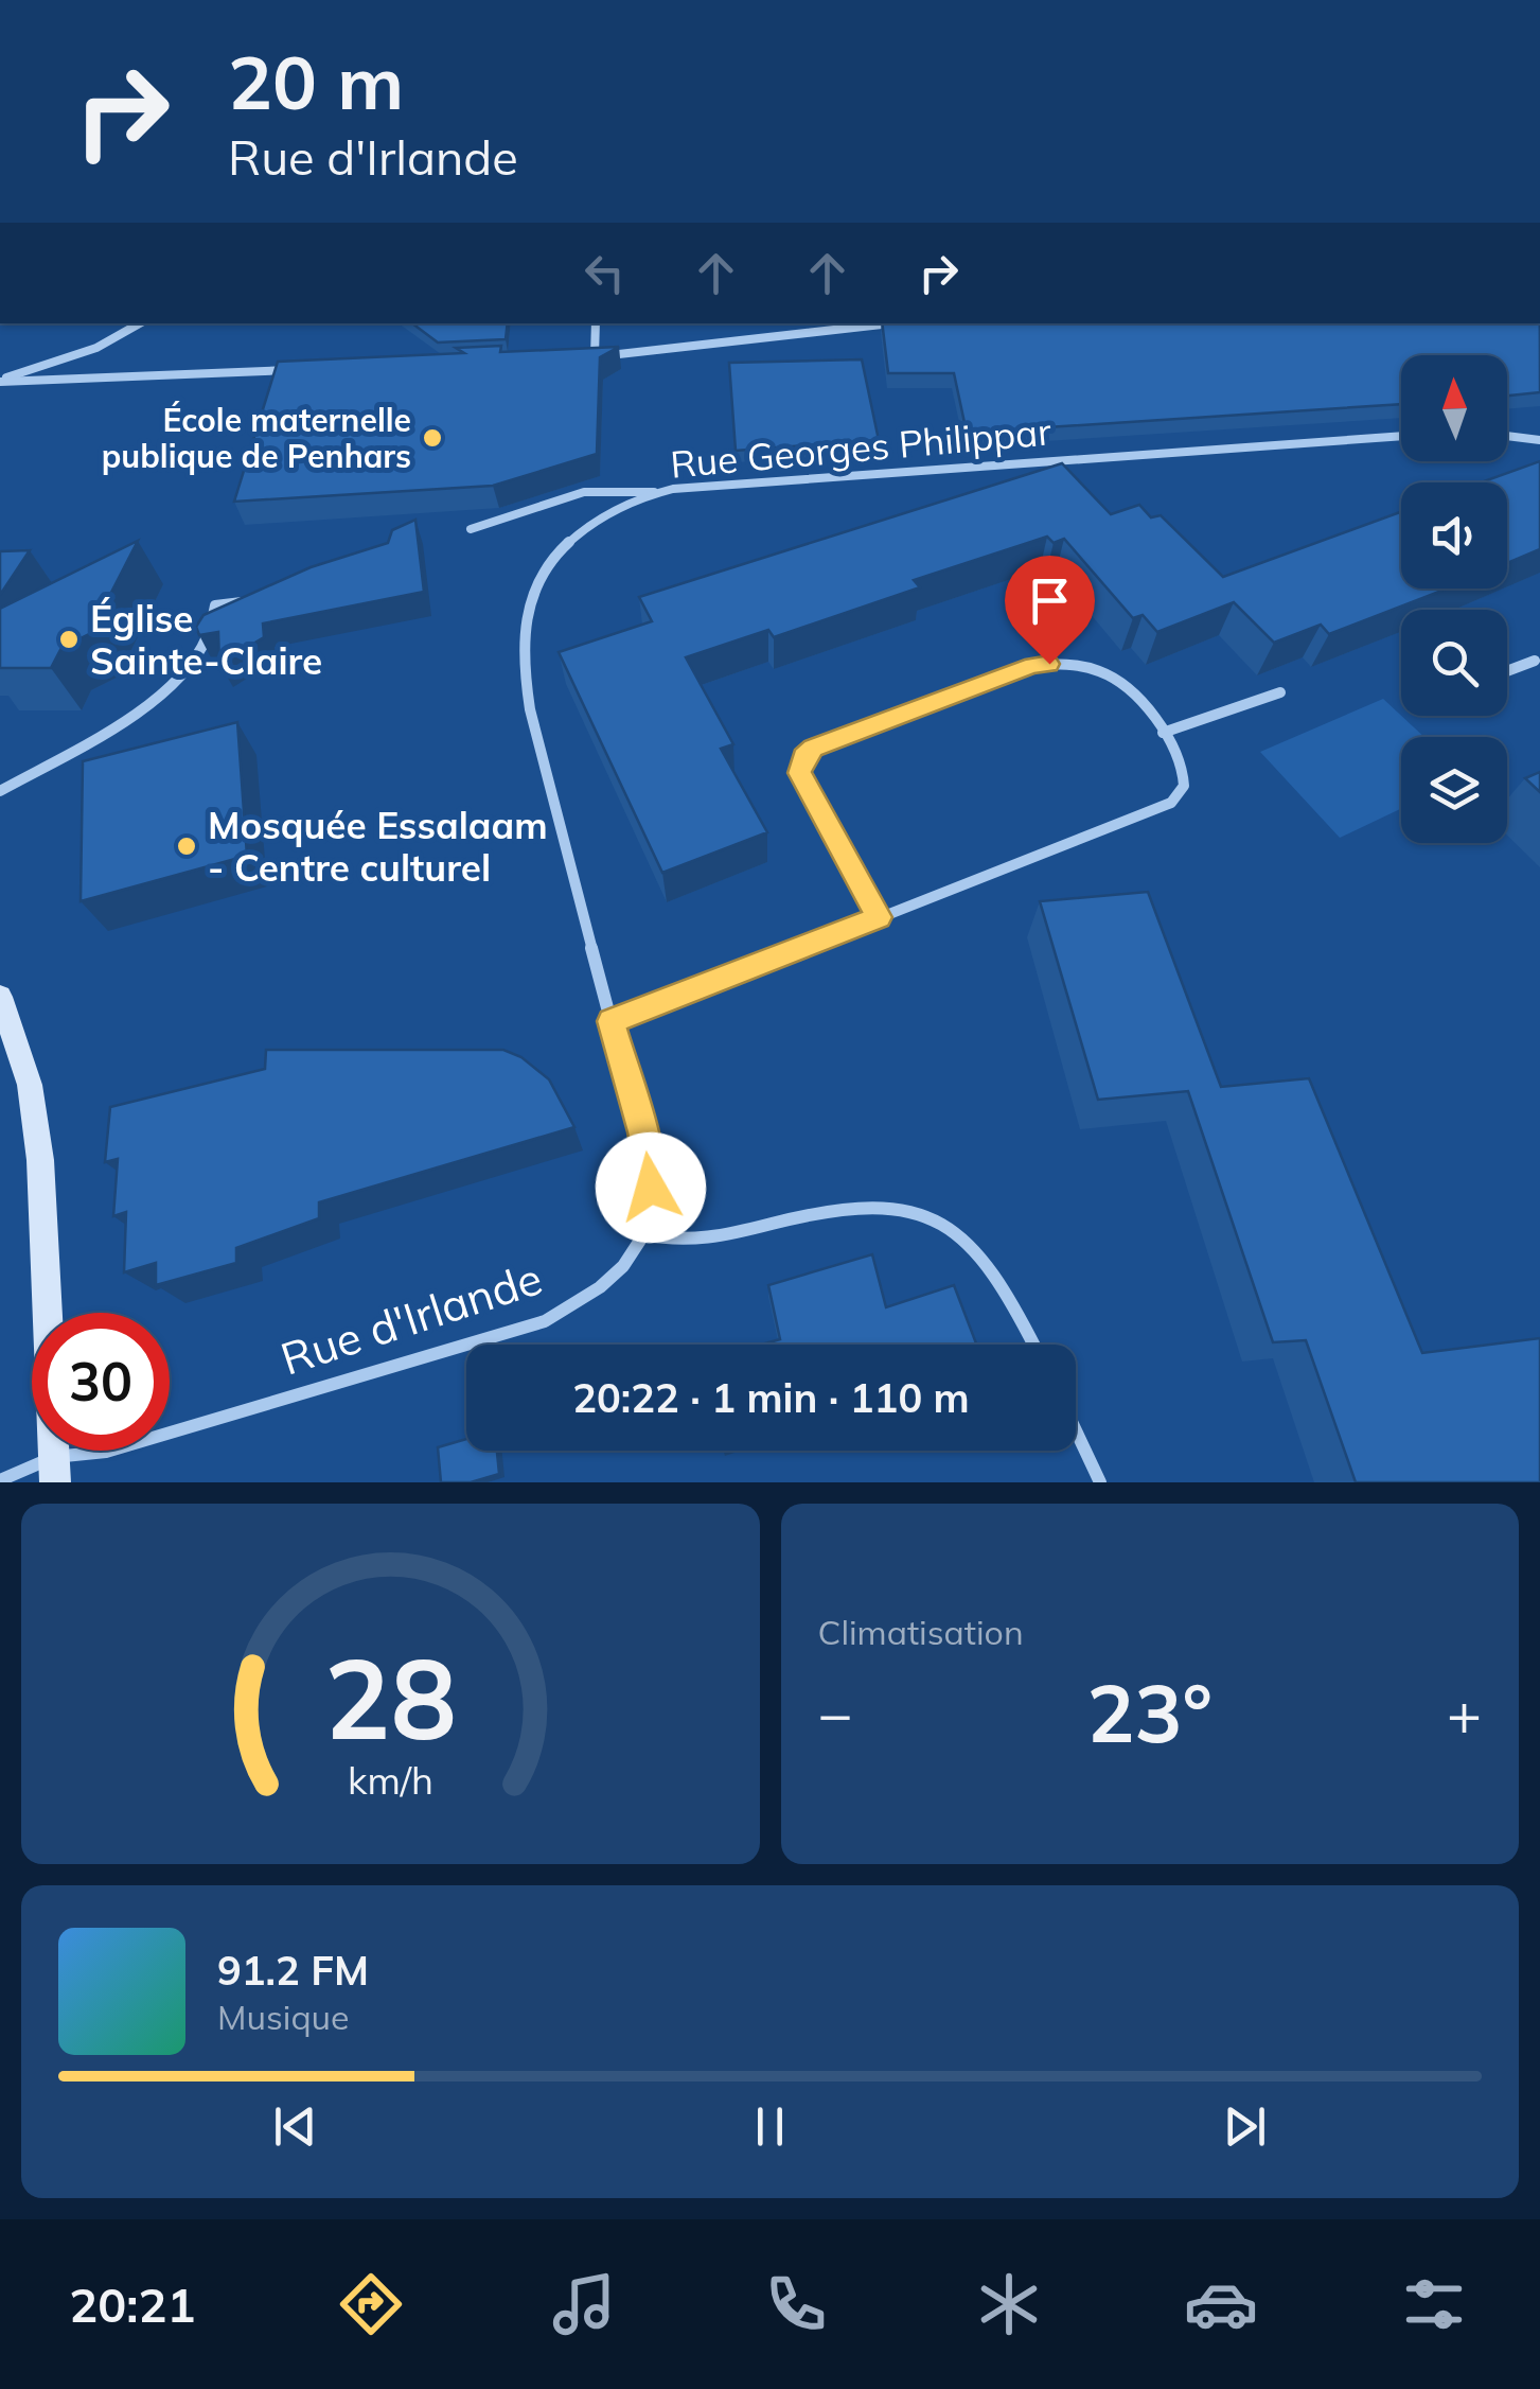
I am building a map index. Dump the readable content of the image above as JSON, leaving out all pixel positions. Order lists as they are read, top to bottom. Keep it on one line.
{"streets":{"street":["Rue Georges Philippar","Rue d'Irlande"]},"crossings":[["Rue Georges Philippar","Rue d'Irlande"]],"places":["École maternelle publique de Penhars","Église Sainte-Claire","Mosquée Essalaam - Centre culturel"],"north":"top","page":{"turn":["20 m","Rue d'Irlande"],"limit":"30","trip":"20:22 · 1 min · 110 m","tile":"Climatisation","heat":["−","23°","+"],"song":["91.2 FM","Musique"],"tabs":"20:21","gauge":["28","km/h"]}}
